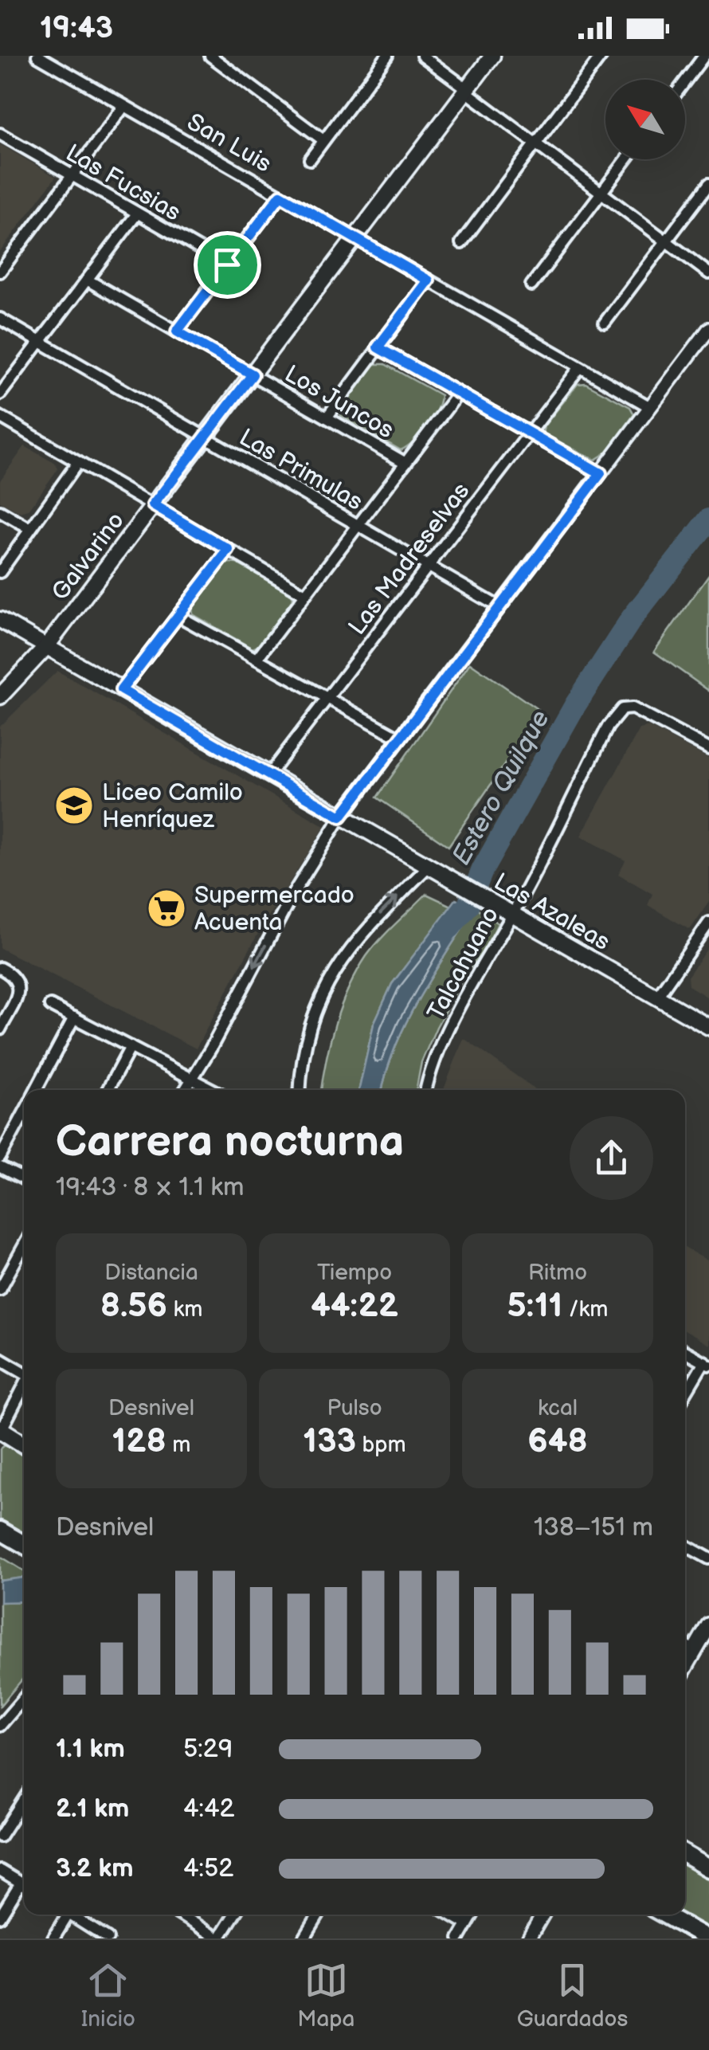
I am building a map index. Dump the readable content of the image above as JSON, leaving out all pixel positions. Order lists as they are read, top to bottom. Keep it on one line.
{"streets":{"main road":["Galvarino","Las Azaleas"],"street":["San Luis","Las Fucsias","Los Juncos","Las Primulas","Las Madreselvas","Talcahuano"]},"crossings":[["San Luis","Galvarino"],["San Luis","Las Madreselvas"],["Los Juncos","Galvarino"],["Las Primulas","Galvarino"],["Las Primulas","Las Madreselvas"],["Galvarino","Las Azaleas"],["Las Madreselvas","Las Azaleas"],["Las Azaleas","Talcahuano"]],"water":["Estero Quilque"],"places":{"school or university":["Liceo Camilo Henríquez"],"supermarket":["Supermercado Acuenta"]},"north":"top left","page":{"status":"19:43","heading":["Carrera nocturna","19:43 · 8 × 1.1 km"],"stats":[["Distancia","8.56 km"],["Tiempo","44:22"],["Ritmo","5:11 /km"],["Desnivel","128 m"],["Pulso","133 bpm"],["kcal","648"]],"chart":["Desnivel","138–151 m"],"list":[{"name":"1.1 km","note":"5:29"},{"name":"2.1 km","note":"4:42"},{"name":"3.2 km","note":"4:52"}],"tabs":["Inicio","Mapa","Guardados"]}}
